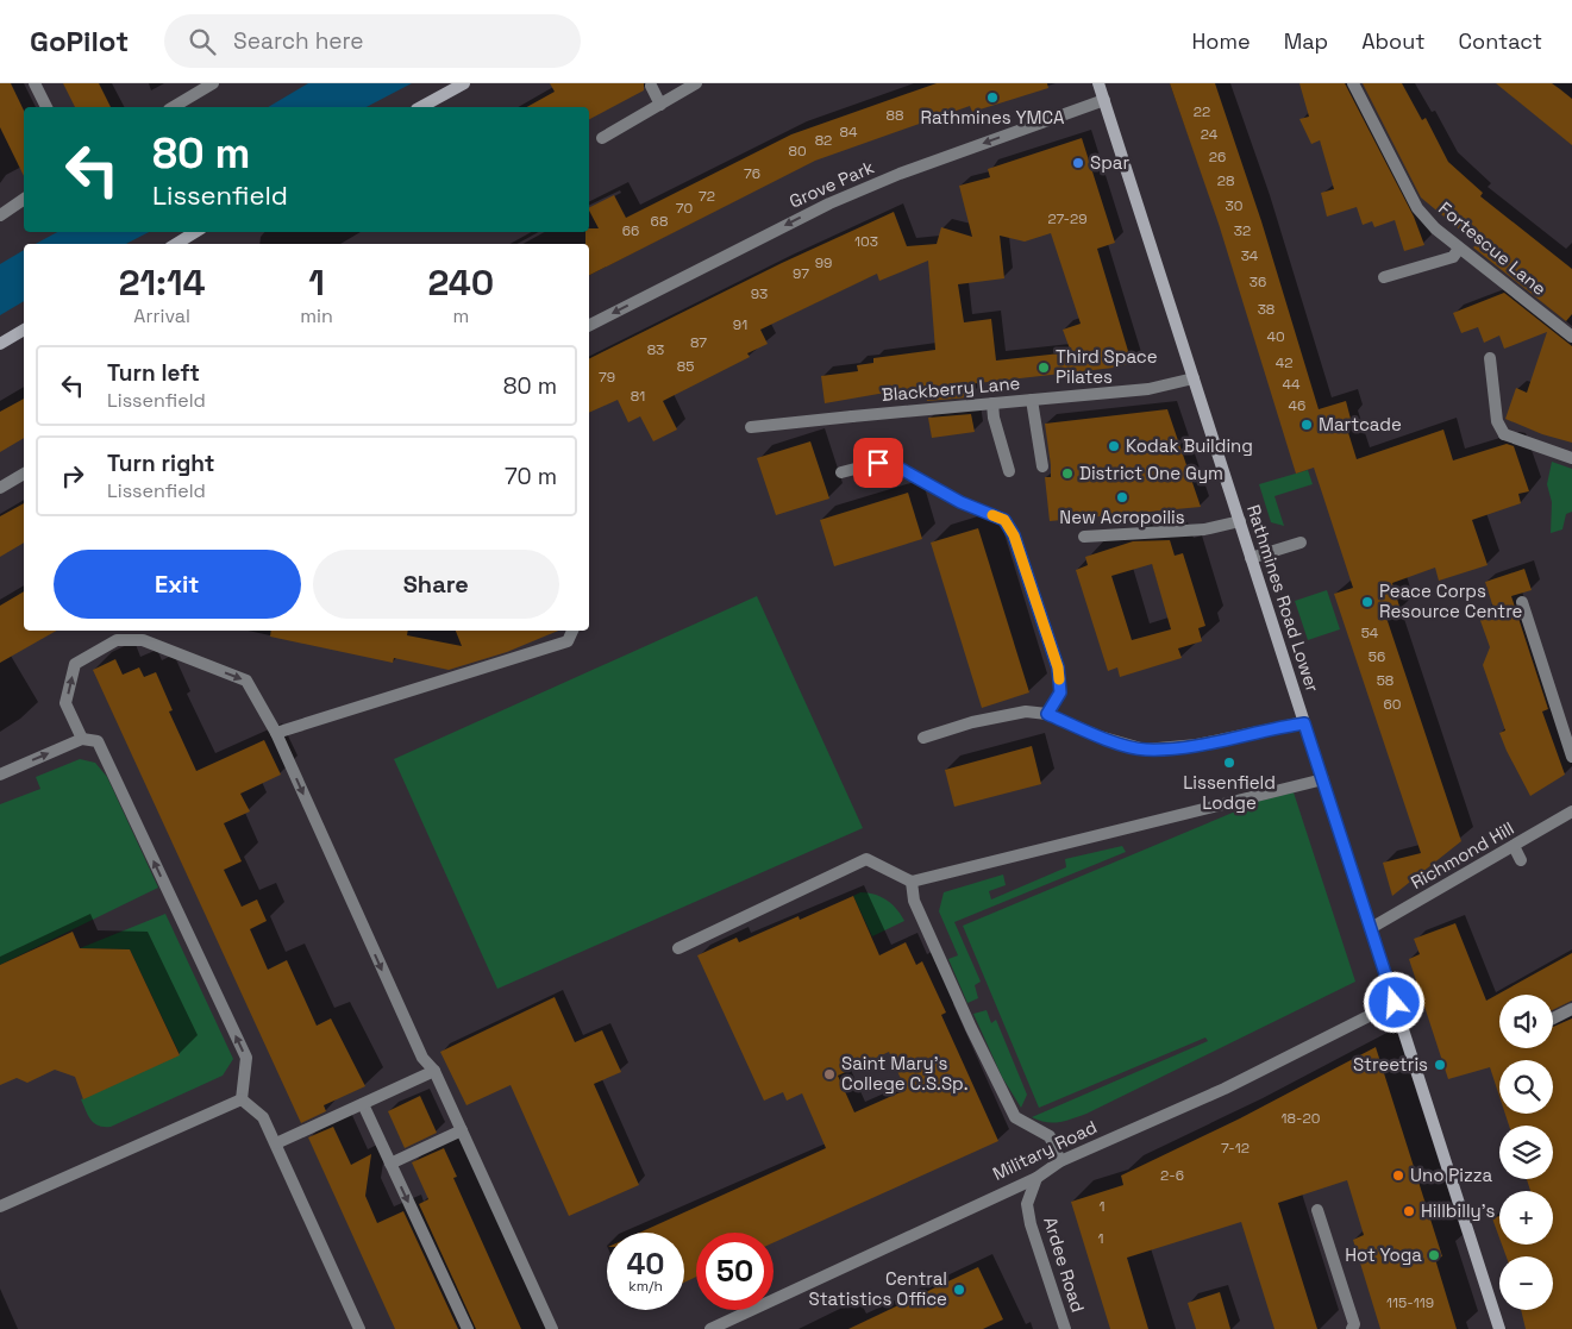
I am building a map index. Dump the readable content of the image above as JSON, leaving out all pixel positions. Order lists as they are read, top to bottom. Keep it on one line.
{"streets":{"main road":["Rathmines Road Lower"],"street":["Grove Park","Fortescue Lane","Blackberry Lane","Richmond Hill","Military Road","Ardee Road"]},"crossings":[["Grove Park","Rathmines Road Lower"],["Blackberry Lane","Rathmines Road Lower"],["Rathmines Road Lower","Richmond Hill"],["Rathmines Road Lower","Military Road"],["Military Road","Ardee Road"]],"one_way":["Grove Park"],"places":["Rathmines YMCA","Spar","Third Space Pilates","Martcade","Kodak Building","District One Gym","New Acropoilis","Peace Corps Resource Centre","Lissenfield Lodge","Streetris","Saint Mary's College C.S.Sp.","Uno Pizza","Hillbilly's","Hot Yoga","Central Statistics Office"],"house_numbers":["22","88","84","24","82","80","26","76","28","72","30","70","27-29","68","66","32","103","34","99","97","36","93","38","91","40","87","83","42","85","79","44","81","46","54","56","58","60","18-20","7-12","2-6","1","1","115-119"],"page":{"header":"GoPilot","search":"Search here","nav":["Home","Map","About","Contact"],"turn":["80 m","Lissenfield"],"eta":["21:14","Arrival","1","min","240","m"],"list":[{"name":"Turn left","note":"Lissenfield","value":"80 m"},{"name":"Turn right","note":"Lissenfield","value":"70 m"}],"buttons":["Exit","Share"],"map_buttons":["+","−"],"speed":"40 km/h","limit":"50"}}
